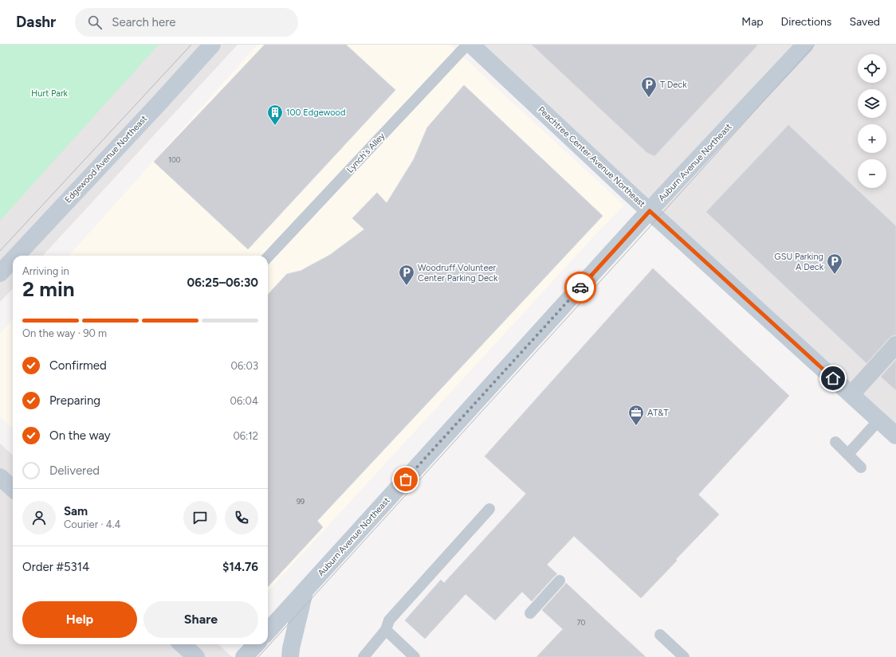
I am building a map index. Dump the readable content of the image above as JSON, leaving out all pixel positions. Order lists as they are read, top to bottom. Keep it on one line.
{"streets":{"street":["Peachtree Center Avenue Northeast","Edgewood Avenue Northeast","Auburn Avenue Northeast"],"lane":["Lynch's Alley"]},"crossings":[["Peachtree Center Avenue Northeast","Auburn Avenue Northeast"]],"parks":["Hurt Park"],"places":{"parking":["T Deck","GSU Parking A Deck","Woodruff Volunteer Center Parking Deck"],"building":["100 Edgewood"],"office":["AT&T"]},"house_numbers":["100","99","70"],"page":{"header":"Dashr","search":"Search here","nav":["Map","Directions","Saved"],"map_buttons":["+","−"],"heading":["2 min","Arriving in","06:25–06:30"],"panel":["Sam","Courier · 4.4","Order #5314","$14.76"],"bar":"On the way · 90 m","list":[["Confirmed","06:03"],["Preparing","06:04"],["On the way","06:12"],"Delivered"],"buttons":["Help","Share"]}}
